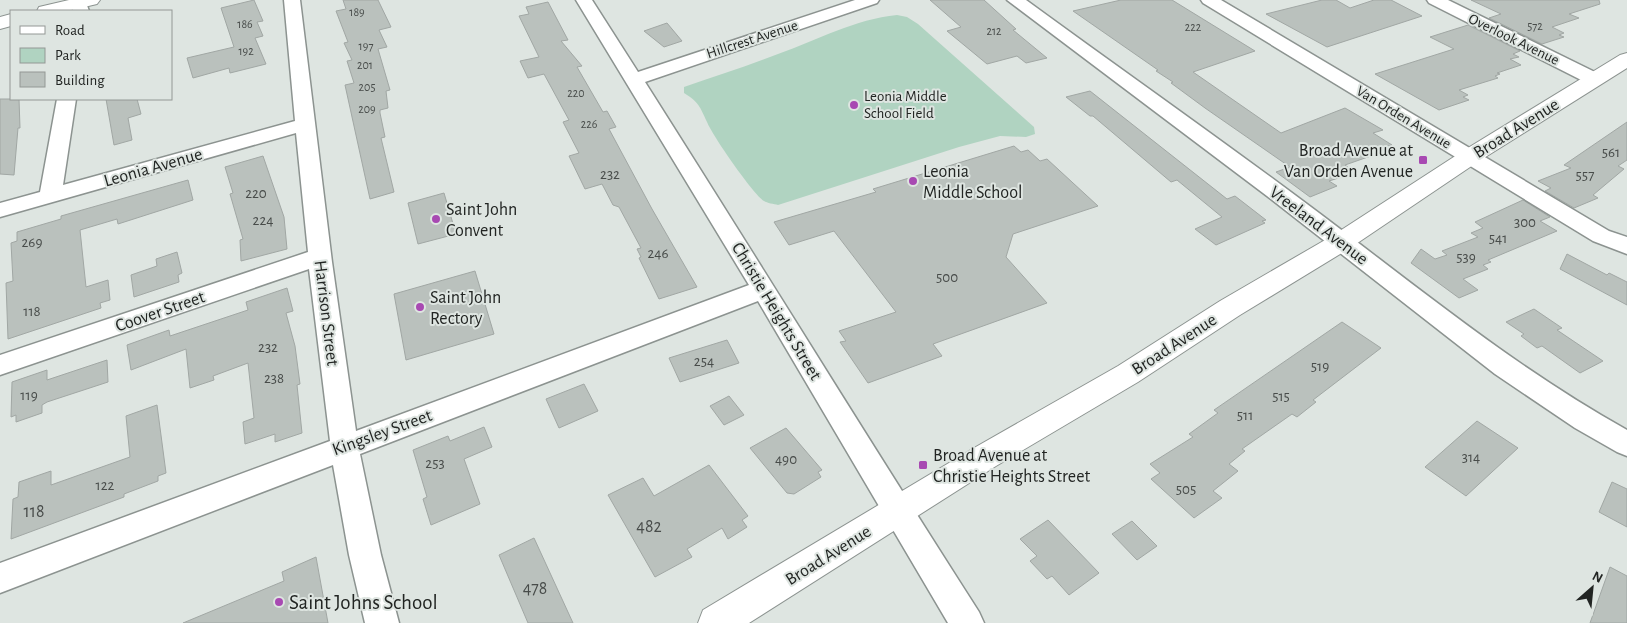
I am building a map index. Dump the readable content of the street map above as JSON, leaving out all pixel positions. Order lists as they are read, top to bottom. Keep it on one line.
{"streets":{"street":["Hillcrest Avenue","Overlook Avenue","Van Orden Avenue","Broad Avenue","Leonia Avenue","Vreeland Avenue","Coover Street","Christie Heights Street","Harrison Street","Kingsley Street"]},"crossings":[["Hillcrest Avenue","Christie Heights Street"],["Overlook Avenue","Broad Avenue"],["Van Orden Avenue","Broad Avenue"],["Broad Avenue","Vreeland Avenue"],["Broad Avenue","Christie Heights Street"],["Leonia Avenue","Harrison Street"],["Coover Street","Harrison Street"],["Christie Heights Street","Kingsley Street"],["Harrison Street","Kingsley Street"]],"places":{"other":["Leonia Middle School Field","Leonia Middle School","Saint John Convent","Saint John Rectory","Saint Johns School"],"transit":["Broad Avenue at Van Orden Avenue","Broad Avenue at Christie Heights Street"]},"house_numbers":["189","186","572","222","212","197","192","201","205","220","209","226","561","232","557","220","224","300","541","269","246","539","500","118","232","254","519","238","119","515","511","314","490","253","122","505","118","482","478"],"legend":["Road","Park","Building"],"north":"top right"}
